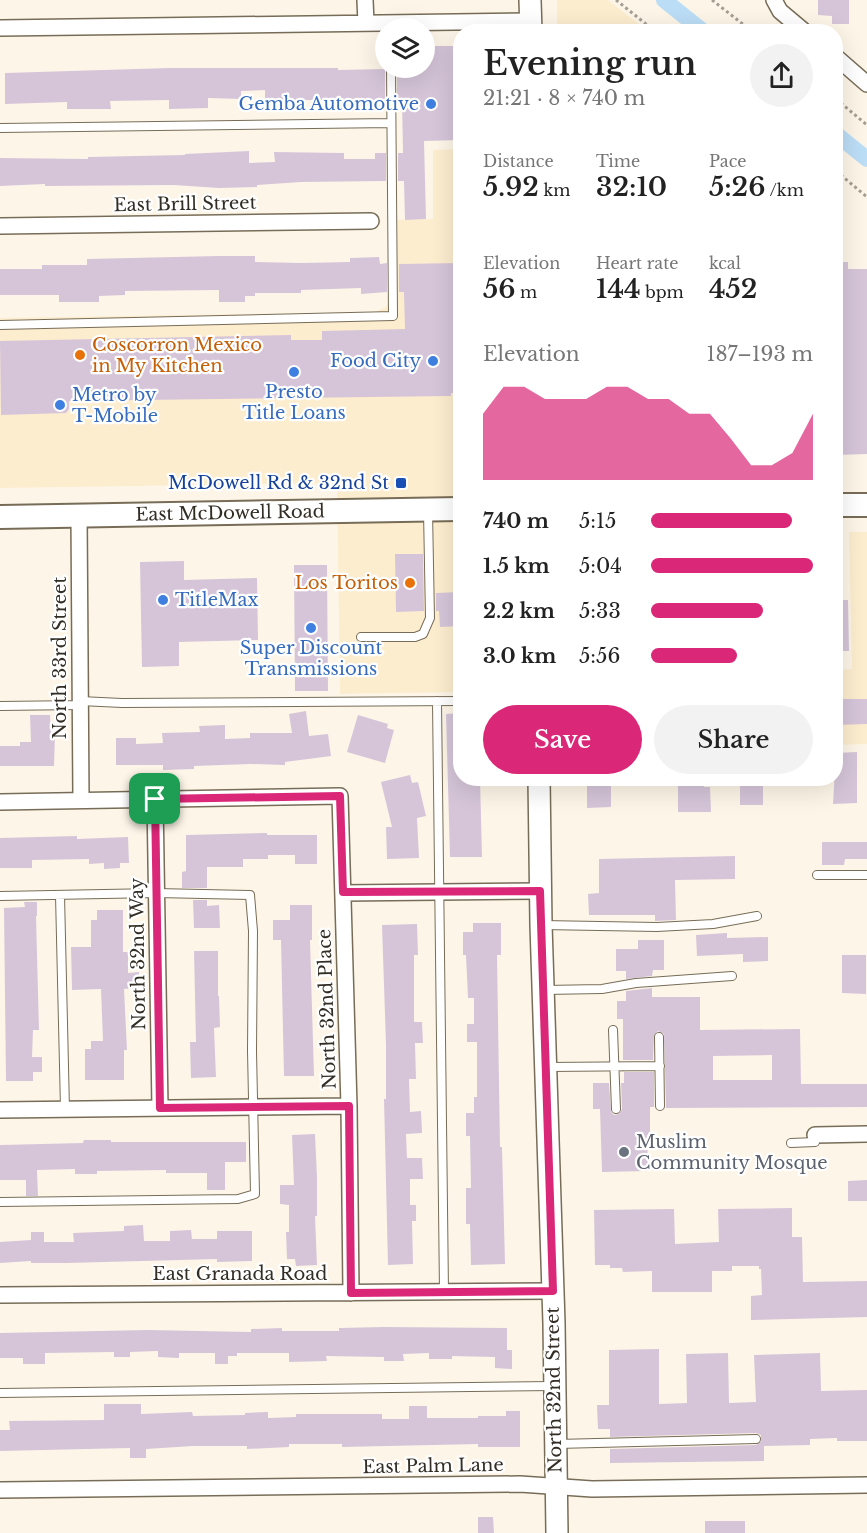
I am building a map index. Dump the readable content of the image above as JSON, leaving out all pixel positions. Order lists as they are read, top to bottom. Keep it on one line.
{"streets":{"main road":["East McDowell Road","North 32nd Street"],"street":["East Brill Street","North 33rd Street","North 32nd Way","North 32nd Place","East Granada Road","East Palm Lane"]},"crossings":[["East McDowell Road","North 33rd Street"],["North 32nd Way","North 32nd Place"],["North 32nd Place","East Granada Road"],["East Granada Road","North 32nd Street"],["North 32nd Street","East Palm Lane"]],"places":{"other":["Gemba Automotive","Coscorron Mexico in My Kitchen","Food City","Presto Title Loans","Metro by T-Mobile","Los Toritos","TitleMax","Super Discount Transmissions","Muslim Community Mosque"],"transit":["McDowell Rd & 32nd St"]},"page":{"heading":["Evening run","21:21 · 8 × 740 m"],"stats":[["Distance","5.92 km"],["Time","32:10"],["Pace","5:26 /km"],["Elevation","56 m"],["Heart rate","144 bpm"],["kcal","452"]],"chart":["Elevation","187–193 m"],"list":[{"name":"740 m","note":"5:15"},{"name":"1.5 km","note":"5:04"},{"name":"2.2 km","note":"5:33"},{"name":"3.0 km","note":"5:56"}],"buttons":["Save","Share"]}}
